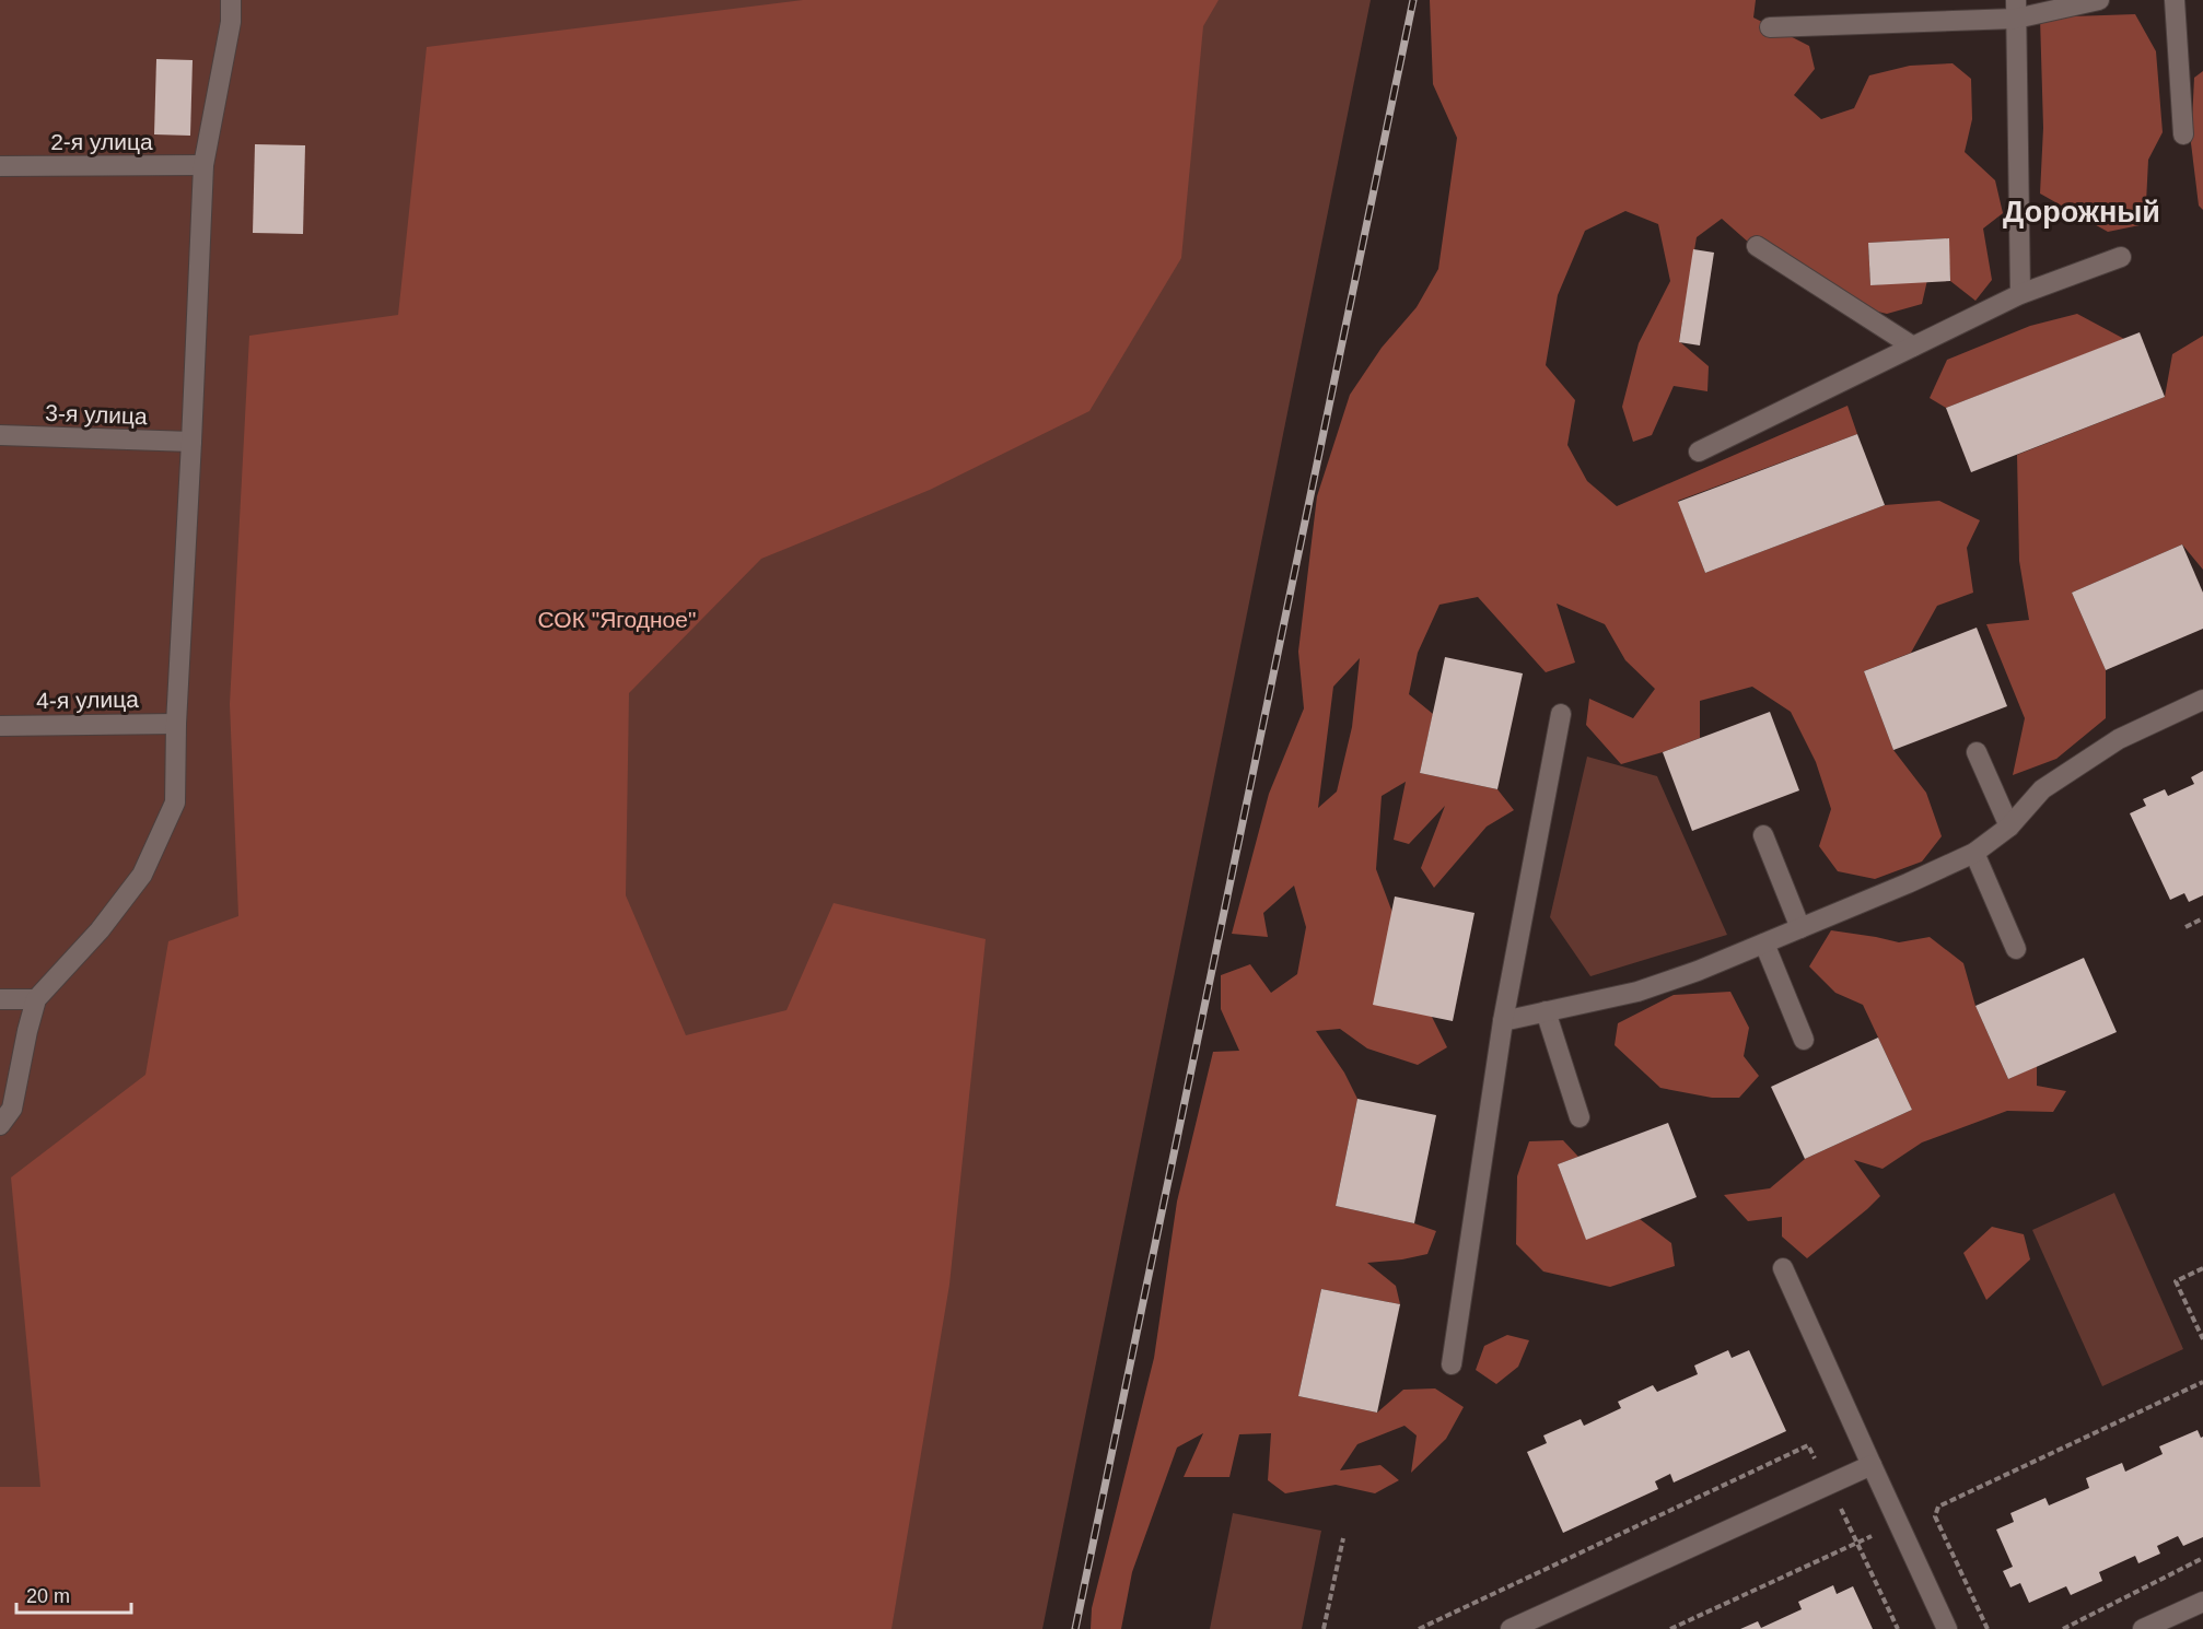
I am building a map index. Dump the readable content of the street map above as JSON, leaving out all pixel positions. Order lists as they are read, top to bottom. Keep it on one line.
{"streets":{"street":["2-я улица","3-я улица","4-я улица"]},"districts":["Дорожный"],"parks":["СОК \"Ягодное\""],"scale_bar":"20 m"}
